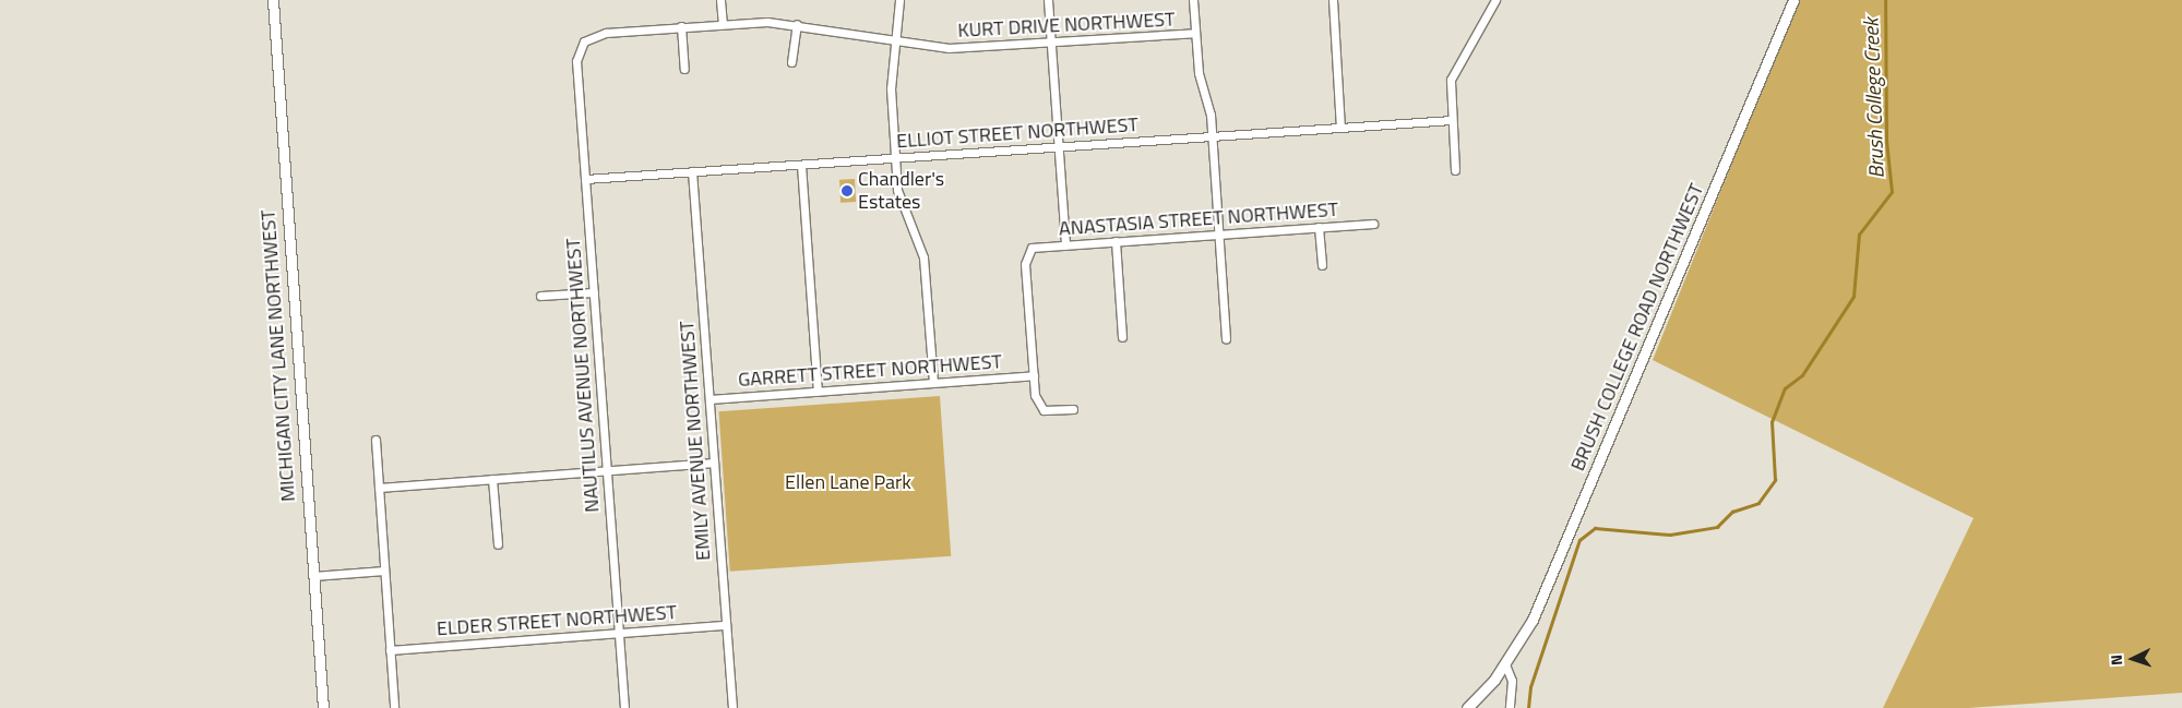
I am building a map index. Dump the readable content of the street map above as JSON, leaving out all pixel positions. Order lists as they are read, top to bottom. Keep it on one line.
{"streets":{"street":["KURT DRIVE NORTHWEST","ELLIOT STREET NORTHWEST","ANASTASIA STREET NORTHWEST","BRUSH COLLEGE ROAD NORTHWEST","MICHIGAN CITY LANE NORTHWEST","GARRETT STREET NORTHWEST","NAUTILUS AVENUE NORTHWEST","EMILY AVENUE NORTHWEST","ELDER STREET NORTHWEST"]},"crossings":[["KURT DRIVE NORTHWEST","NAUTILUS AVENUE NORTHWEST"],["ELLIOT STREET NORTHWEST","NAUTILUS AVENUE NORTHWEST"],["ELLIOT STREET NORTHWEST","EMILY AVENUE NORTHWEST"],["ANASTASIA STREET NORTHWEST","GARRETT STREET NORTHWEST"],["GARRETT STREET NORTHWEST","EMILY AVENUE NORTHWEST"],["NAUTILUS AVENUE NORTHWEST","ELDER STREET NORTHWEST"],["EMILY AVENUE NORTHWEST","ELDER STREET NORTHWEST"]],"water":["Brush College Creek"],"parks":["Ellen Lane Park"],"places":["Chandler's Estates"],"north":"left"}
